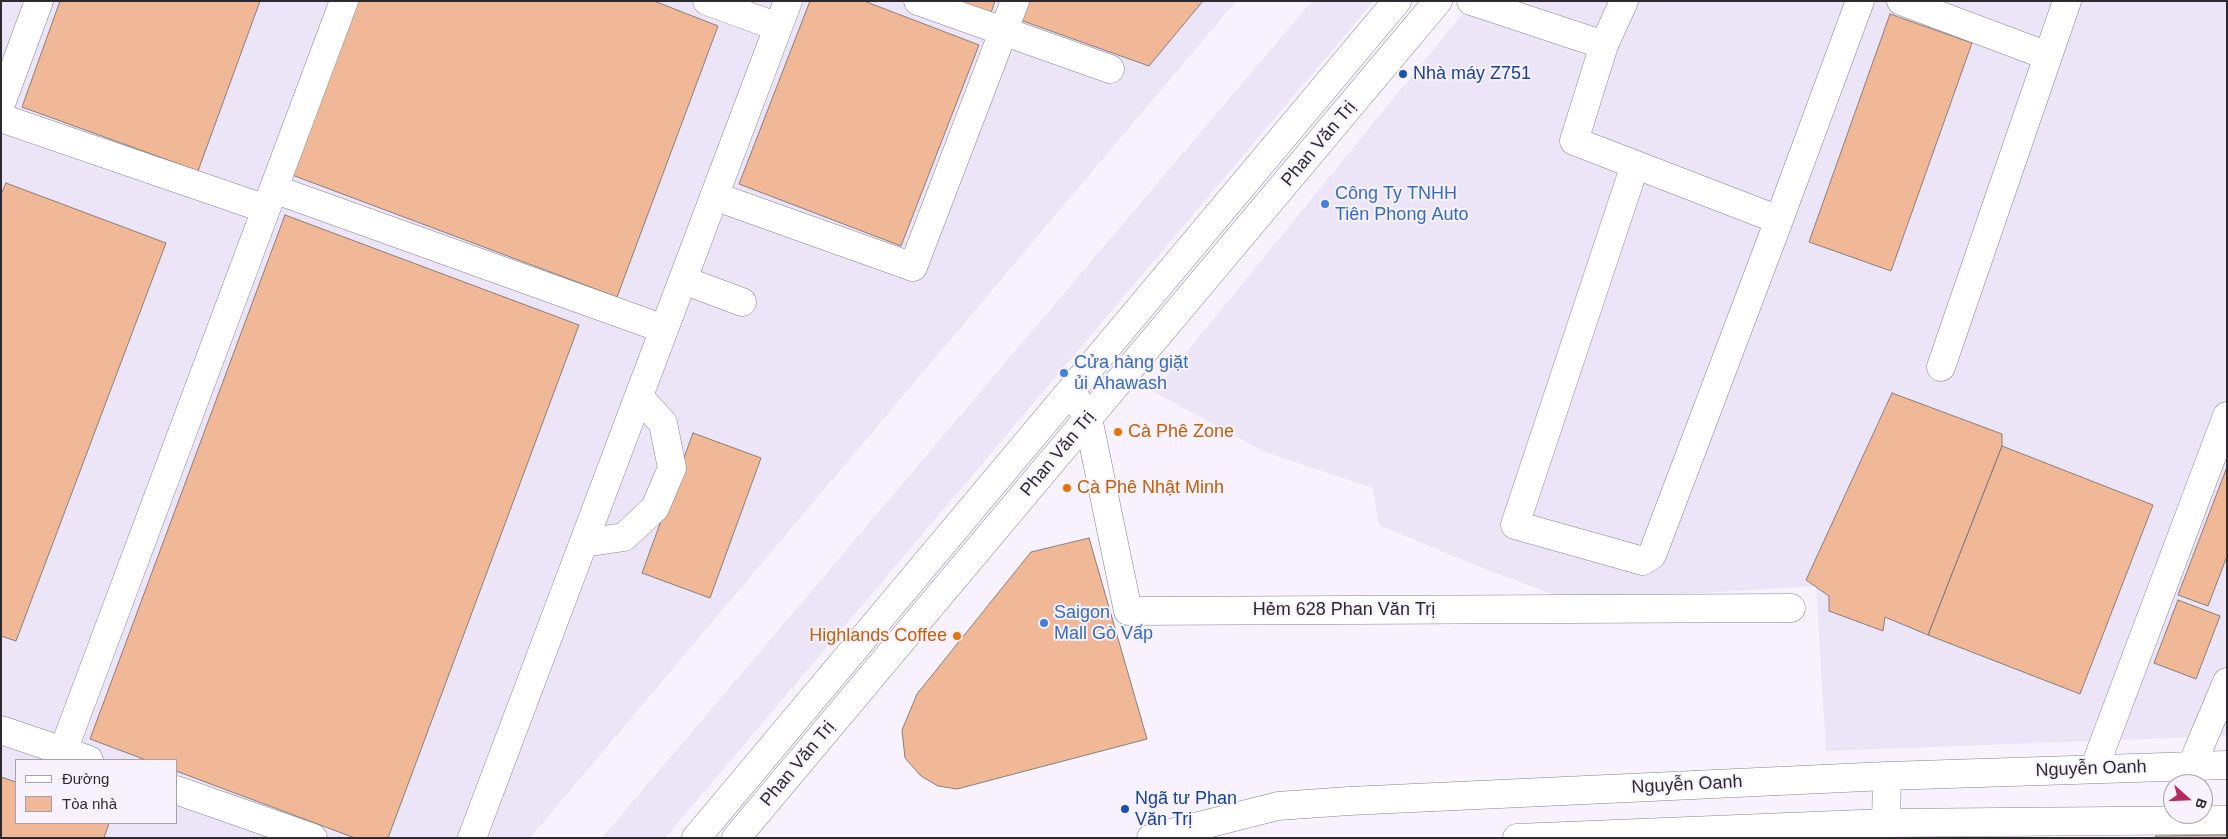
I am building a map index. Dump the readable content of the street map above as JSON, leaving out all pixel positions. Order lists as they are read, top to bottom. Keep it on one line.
{"streets":{"main road":["Phan Văn Trị","Hẻm 628 Phan Văn Trị","Nguyễn Oanh"]},"crossings":[["Phan Văn Trị","Hẻm 628 Phan Văn Trị"]],"places":["Nhà máy Z751","Công Ty TNHH Tiên Phong Auto","Cửa hàng giặt ủi Ahawash","Cà Phê Zone","Cà Phê Nhật Minh","Saigon Mall Gò Vấp","Highlands Coffee","Ngã tư Phan Văn Trị"],"legend":["Đường","Tòa nhà"],"north":"right"}
